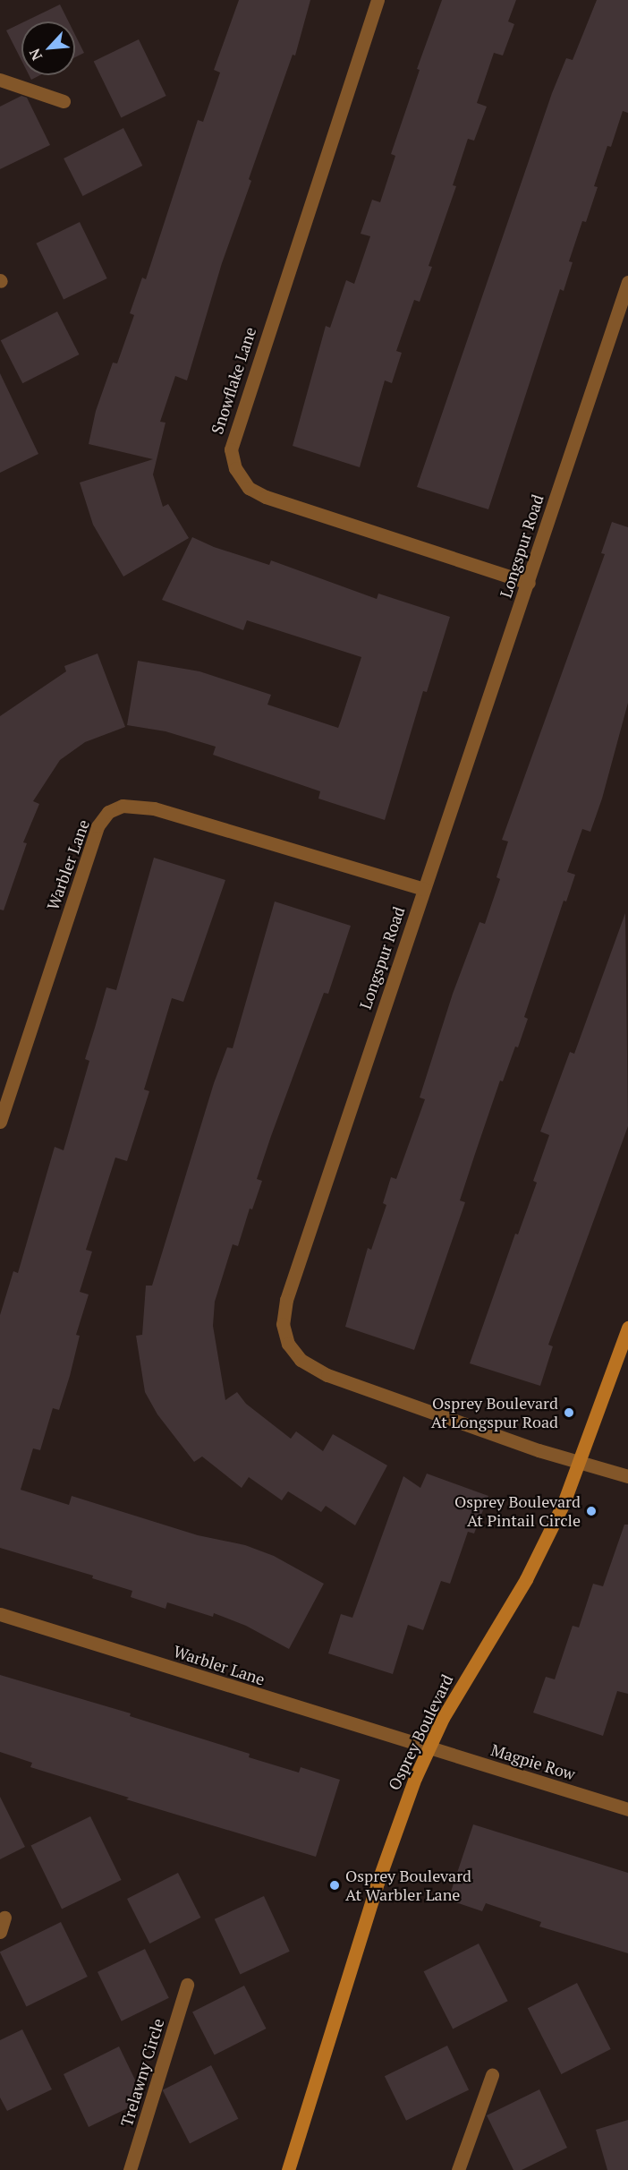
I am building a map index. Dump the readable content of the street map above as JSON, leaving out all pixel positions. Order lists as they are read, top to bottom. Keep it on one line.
{"streets":{"street":["Snowflake Lane","Longspur Road","Warbler Lane","Osprey Boulevard","Magpie Row","Trelawny Circle"]},"crossings":[["Snowflake Lane","Longspur Road"],["Longspur Road","Warbler Lane"],["Longspur Road","Osprey Boulevard"],["Warbler Lane","Osprey Boulevard"],["Warbler Lane","Magpie Row"],["Osprey Boulevard","Magpie Row"]],"places":["Osprey Boulevard At Longspur Road","Osprey Boulevard At Pintail Circle","Osprey Boulevard At Warbler Lane"],"north":"bottom left"}
